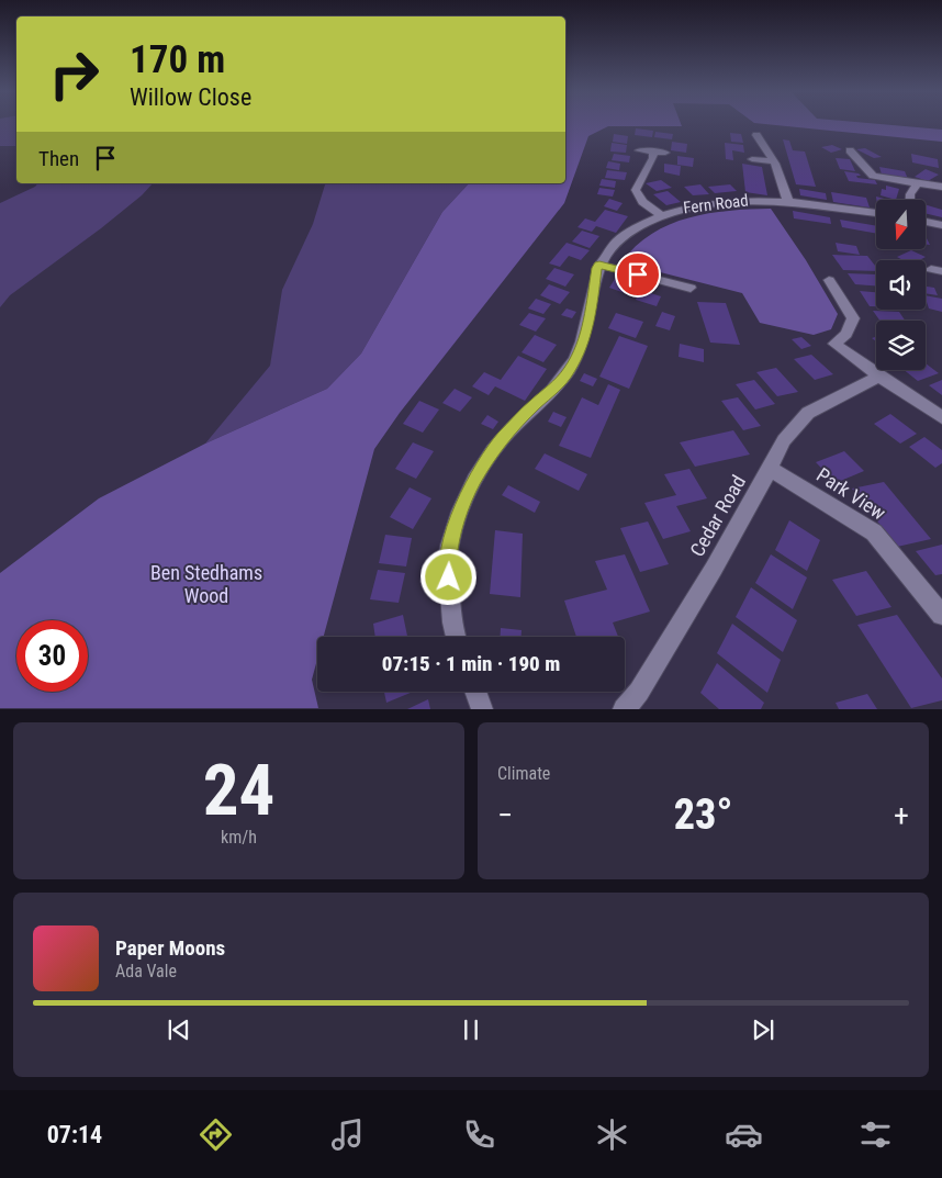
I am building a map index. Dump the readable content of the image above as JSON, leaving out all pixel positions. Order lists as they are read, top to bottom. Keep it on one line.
{"streets":{"street":["Fern Road","Park View","Cedar Road"]},"crossings":[["Park View","Cedar Road"]],"parks":["Ben Stedhams Wood"],"north":"bottom","page":{"turn":["170 m","Willow Close"],"then":"Then","limit":"30","trip":"07:15 · 1 min · 190 m","tile":[["24","km/h"],"Climate"],"heat":["−","23°","+"],"song":["Paper Moons","Ada Vale"],"tabs":"07:14"}}
